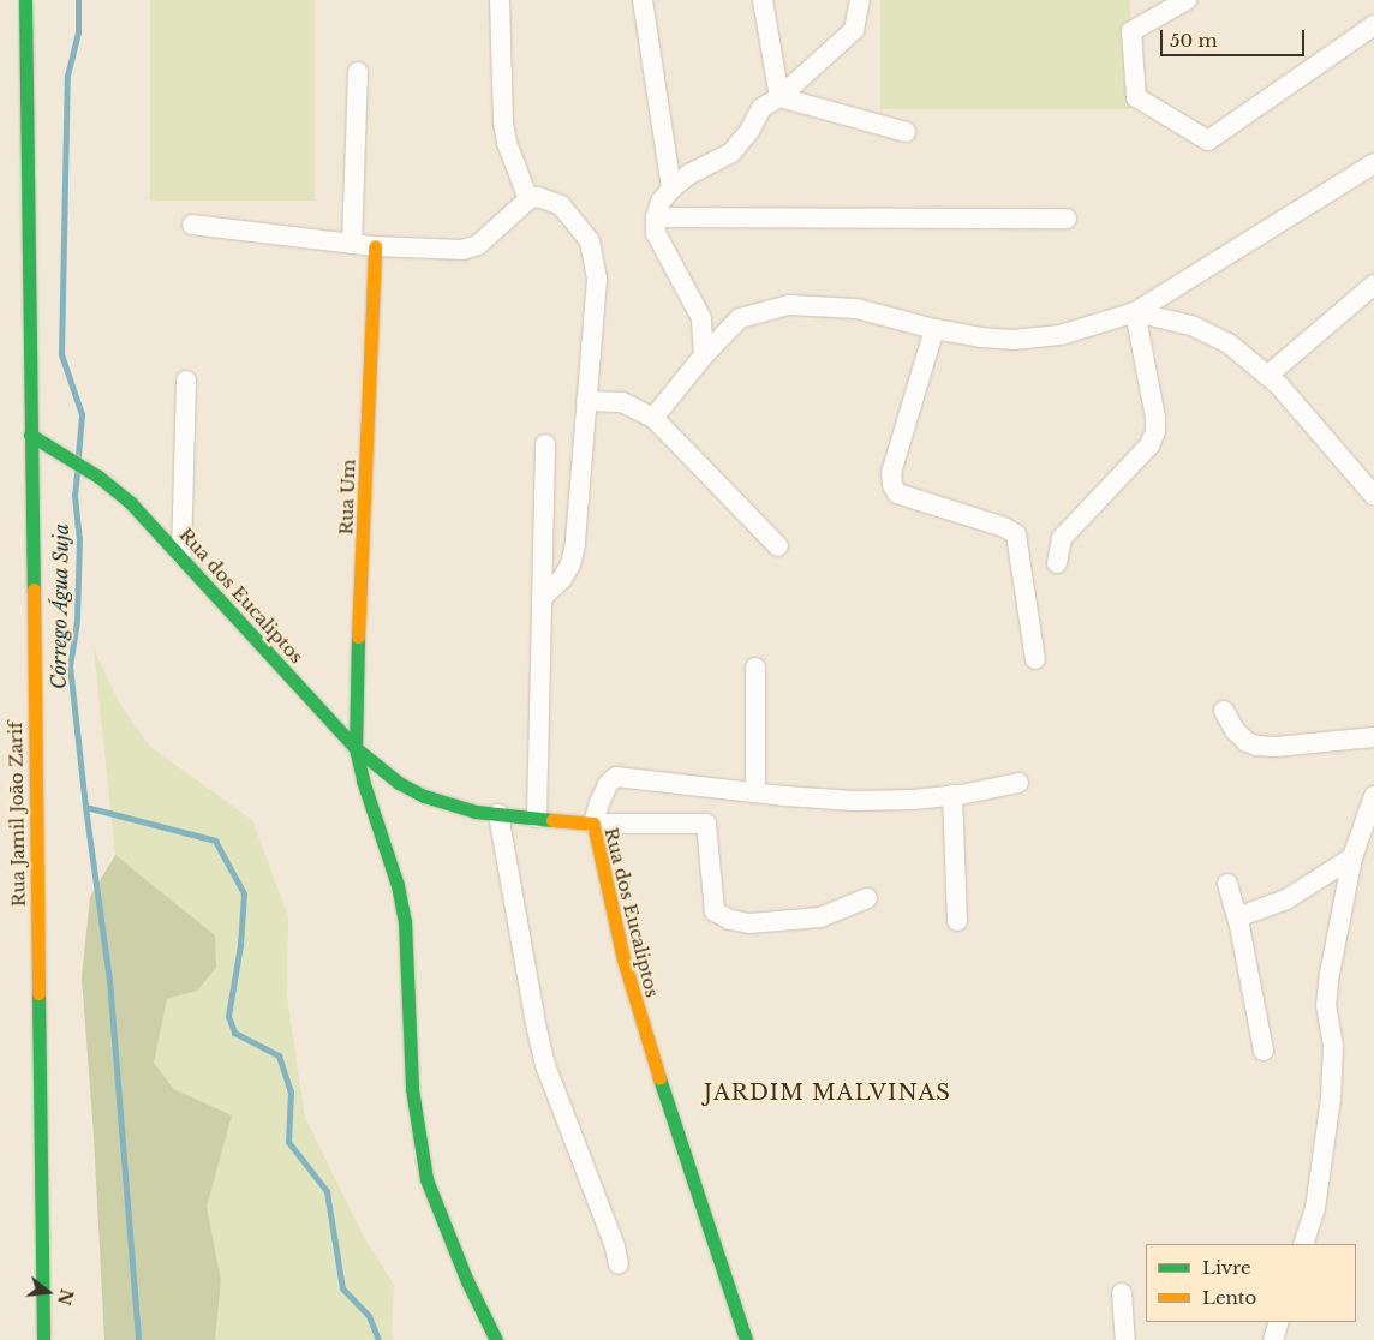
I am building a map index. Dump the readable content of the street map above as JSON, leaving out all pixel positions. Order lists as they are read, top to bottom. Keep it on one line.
{"streets":{"street":["Rua Um","Rua dos Eucaliptos","Rua Jamil João Zarif"]},"crossings":[["Rua Um","Rua dos Eucaliptos"],["Rua dos Eucaliptos","Rua Jamil João Zarif"]],"districts":["JARDIM MALVINAS"],"water":["Córrego Água Suja"],"legend":["Livre","Lento"],"scale_bar":"50 m","north":"right"}
